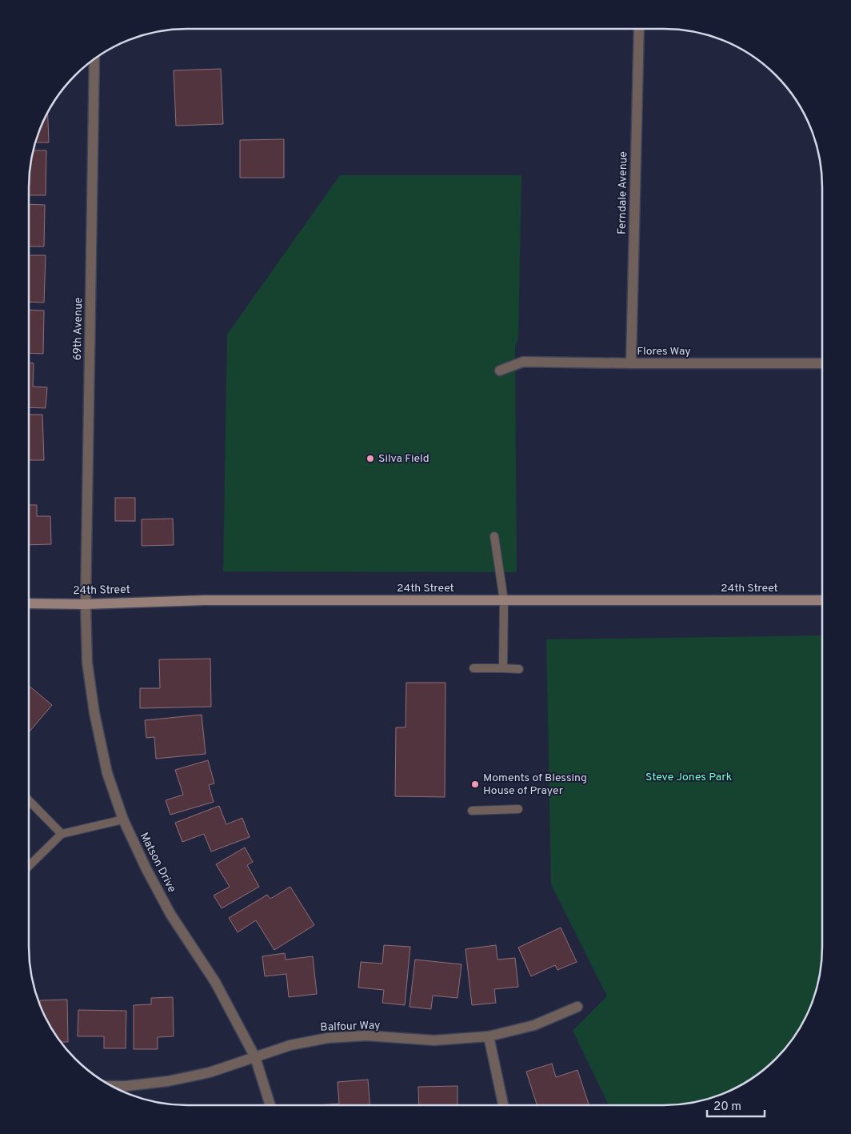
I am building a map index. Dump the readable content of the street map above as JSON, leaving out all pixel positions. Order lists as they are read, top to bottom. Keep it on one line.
{"streets":{"street":["Ferndale Avenue","69th Avenue","Flores Way","24th Street","Matson Drive","Balfour Way"]},"crossings":[["Ferndale Avenue","Flores Way"],["69th Avenue","24th Street"],["69th Avenue","Matson Drive"],["24th Street","Matson Drive"],["Matson Drive","Balfour Way"]],"parks":["Steve Jones Park"],"places":["Silva Field","Moments of Blessing House of Prayer"],"scale_bar":"20 m"}
